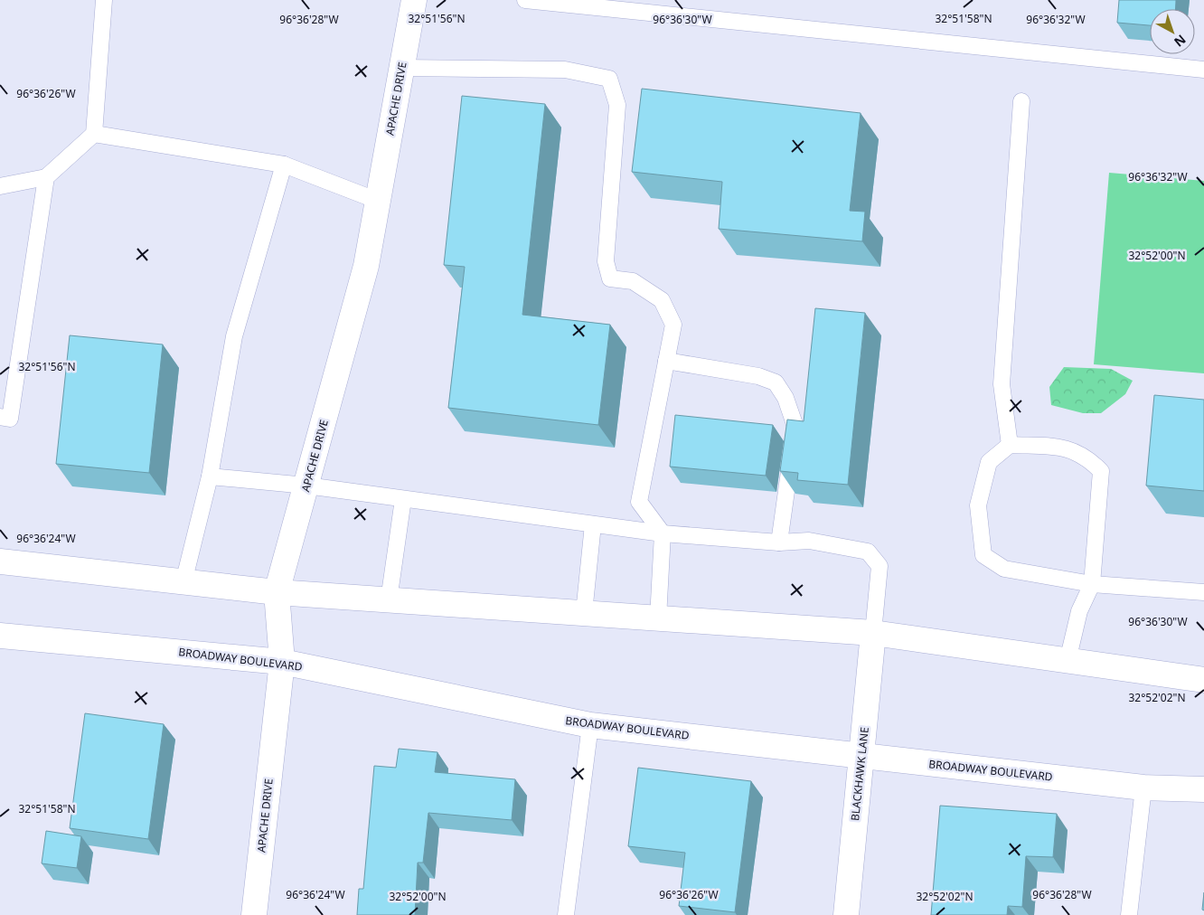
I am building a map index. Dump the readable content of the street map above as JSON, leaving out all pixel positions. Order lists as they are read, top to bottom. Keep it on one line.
{"streets":{"main road":["APACHE DRIVE","BROADWAY BOULEVARD","BLACKHAWK LANE"]},"crossings":[["APACHE DRIVE","BROADWAY BOULEVARD"],["BROADWAY BOULEVARD","BLACKHAWK LANE"]],"north":"bottom right","coordinates":["32°51'56\"N","32°51'58\"N","96°36'32\"W","96°36'28\"W","96°36'30\"W","96°36'26\"W","32°52'00\"N","96°36'24\"W","32°52'02\"N"]}
